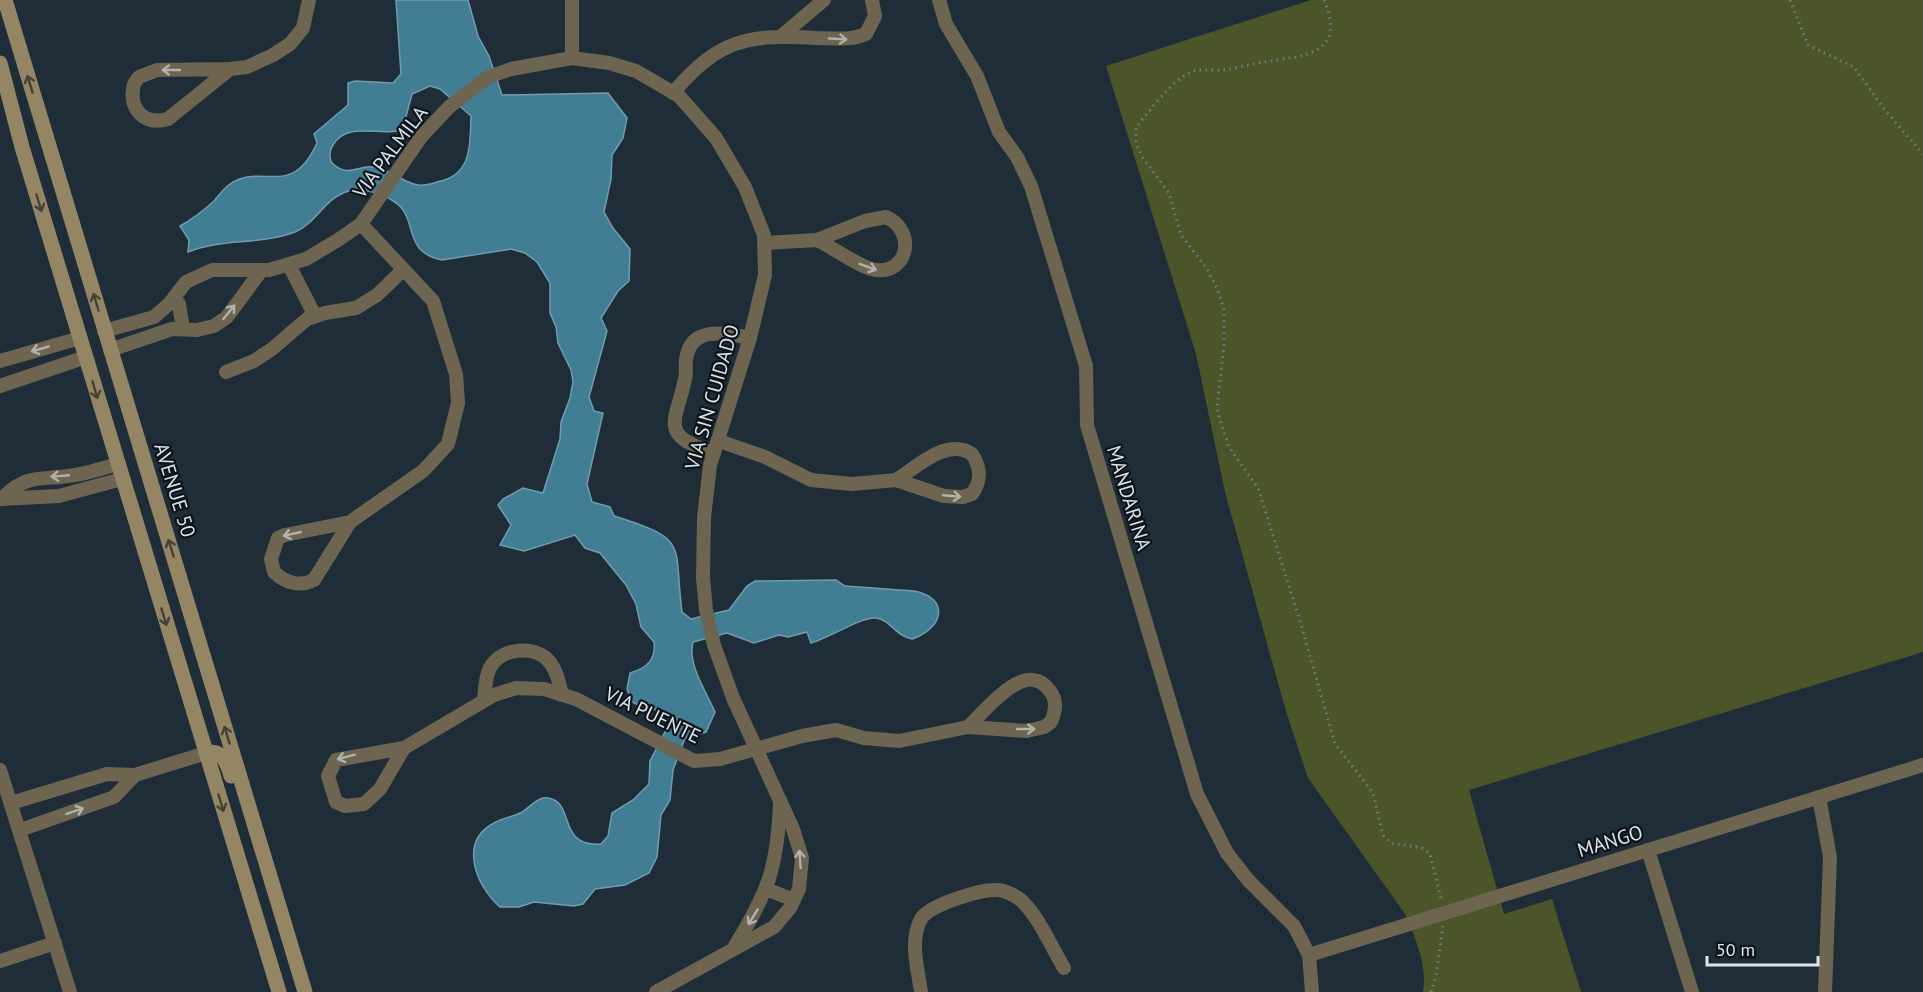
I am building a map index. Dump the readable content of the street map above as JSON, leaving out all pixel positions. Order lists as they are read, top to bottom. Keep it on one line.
{"streets":{"main road":["AVENUE 50"],"street":["VIA PALMILA","VIA SIN CUIDADO","MANDARINA","VIA PUENTE","MANGO"]},"crossings":[["VIA PALMILA","VIA SIN CUIDADO"],["VIA PALMILA","AVENUE 50"],["VIA SIN CUIDADO","VIA PUENTE"],["MANDARINA","MANGO"]],"scale_bar":"50 m"}
